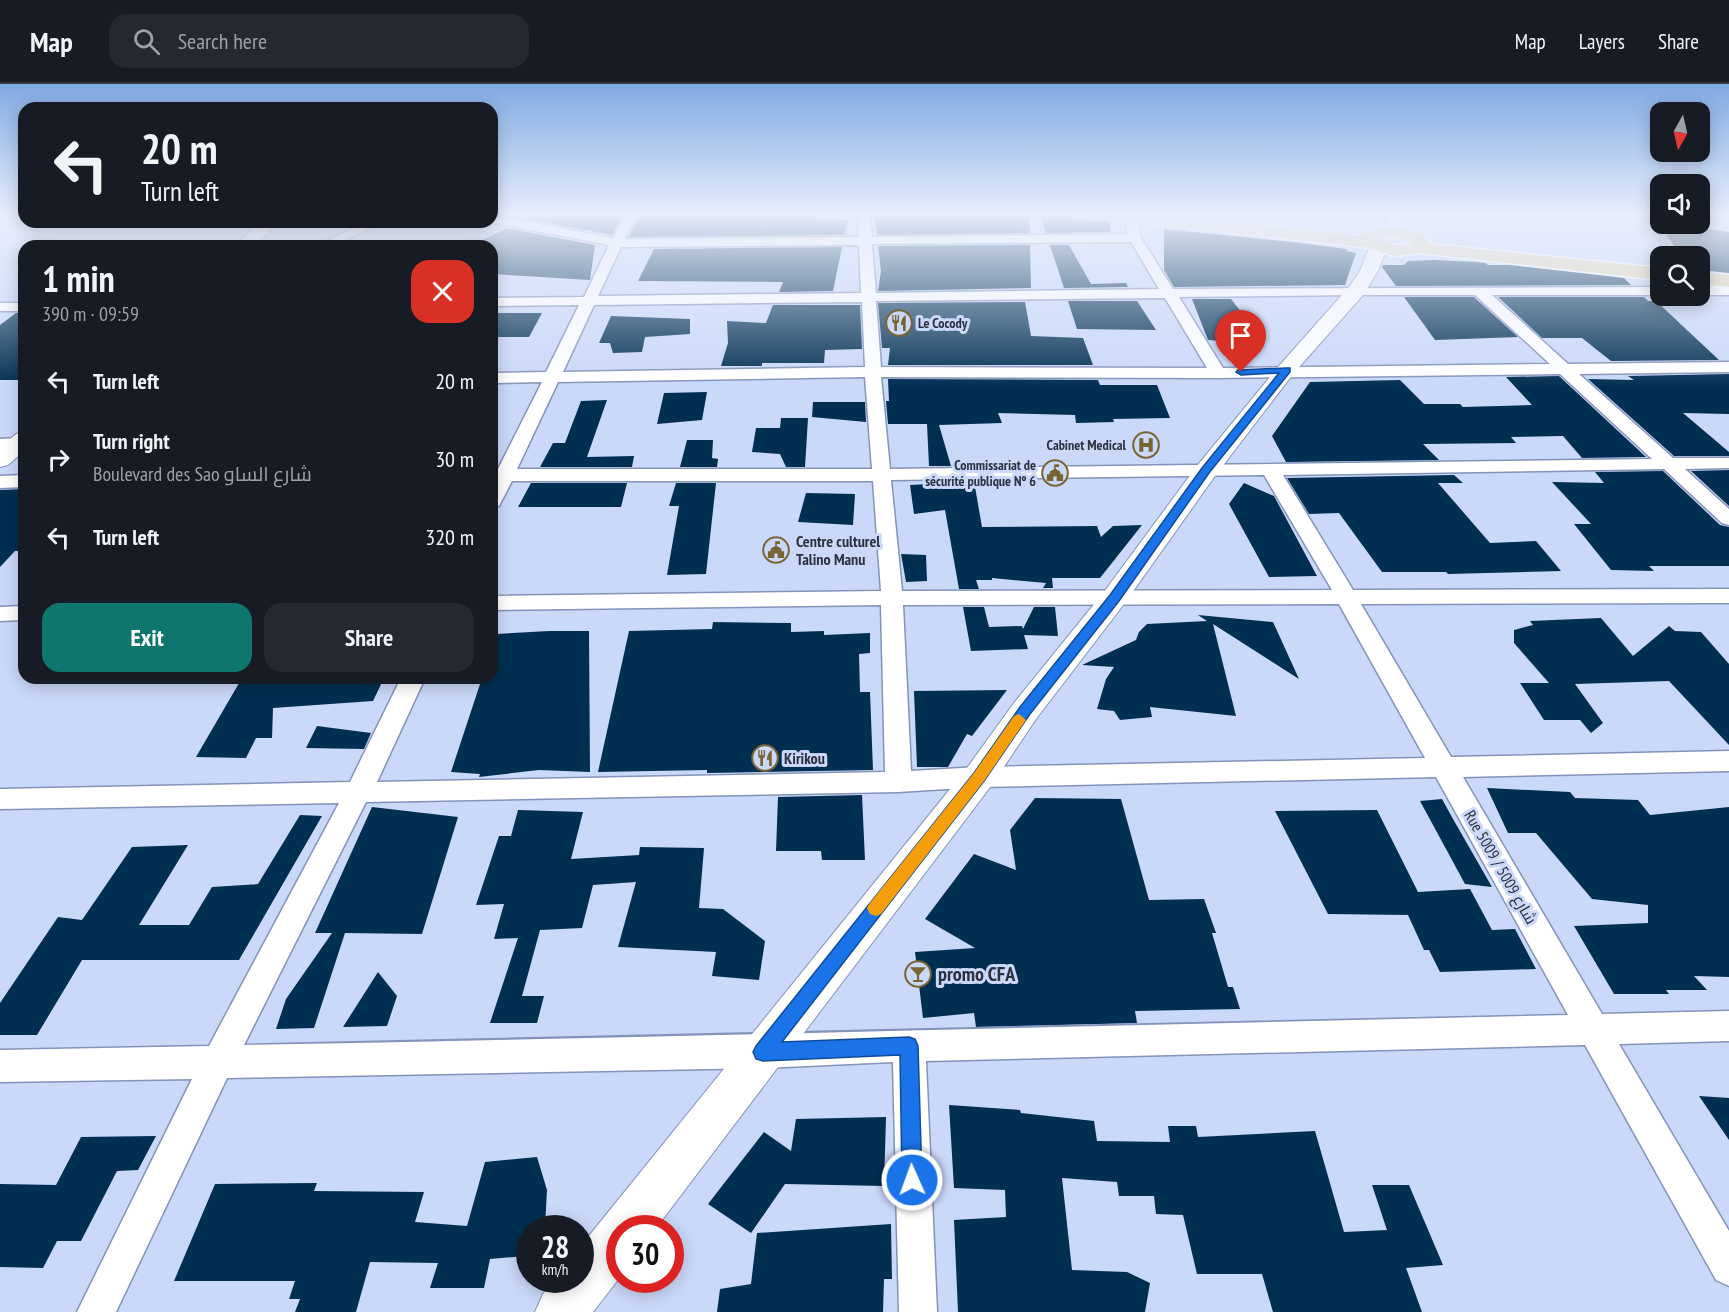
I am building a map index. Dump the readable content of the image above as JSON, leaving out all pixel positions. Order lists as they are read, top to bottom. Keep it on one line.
{"streets":{"street":["Rue 5009 / شارع 5009"]},"places":{"restaurant":["Le Cocody","Kirikou"],"hospital":["Cabinet Medical"],"public building":["Commissariat de sécurité publique Nº 6","Centre culturel Talino Manu"],"bar":["promo CFA"]},"north":"bottom","page":{"header":"Map","search":"Search here","nav":["Map","Layers","Share"],"turn":["20 m","Turn left"],"heading":["1 min","390 m · 09:59"],"list":[{"name":"Turn left","value":"20 m"},{"name":"Turn right","note":"Boulevard des Sao شارع الساو","value":"30 m"},{"name":"Turn left","value":"320 m"}],"buttons":["Exit","Share"],"speed":"28 km/h","limit":"30"}}
